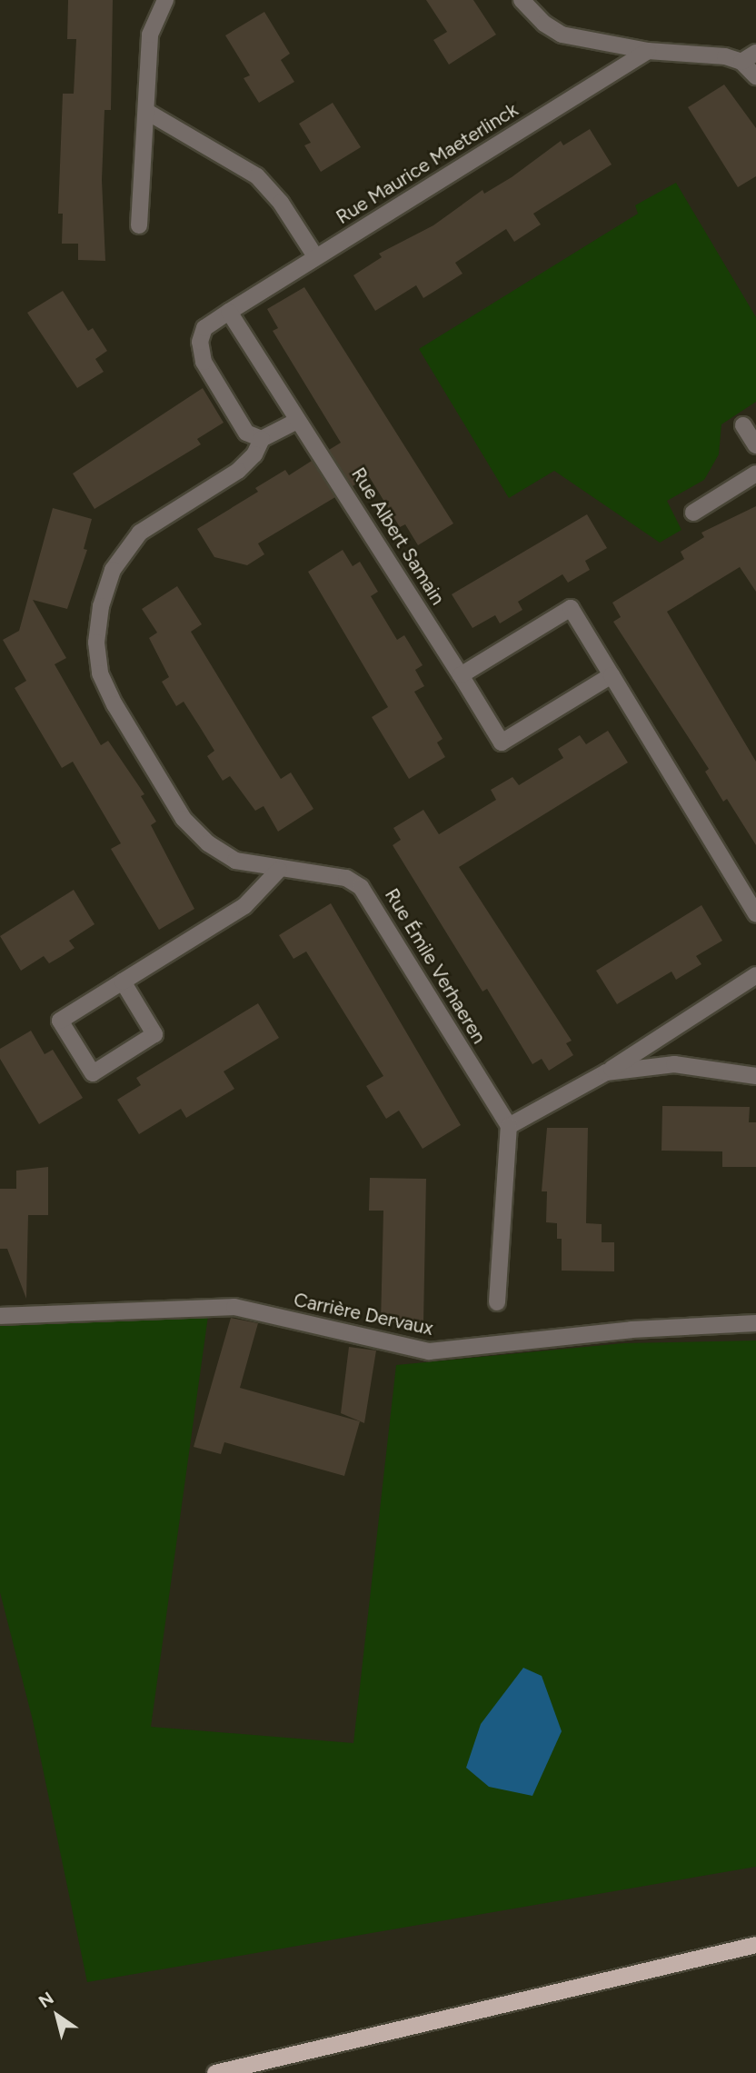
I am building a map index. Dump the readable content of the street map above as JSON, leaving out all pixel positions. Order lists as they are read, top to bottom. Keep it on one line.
{"streets":{"street":["Rue Maurice Maeterlinck","Rue Albert Samain","Rue Émile Verhaeren","Carrière Dervaux"]},"crossings":[["Rue Maurice Maeterlinck","Rue Albert Samain"]],"north":"top left"}
